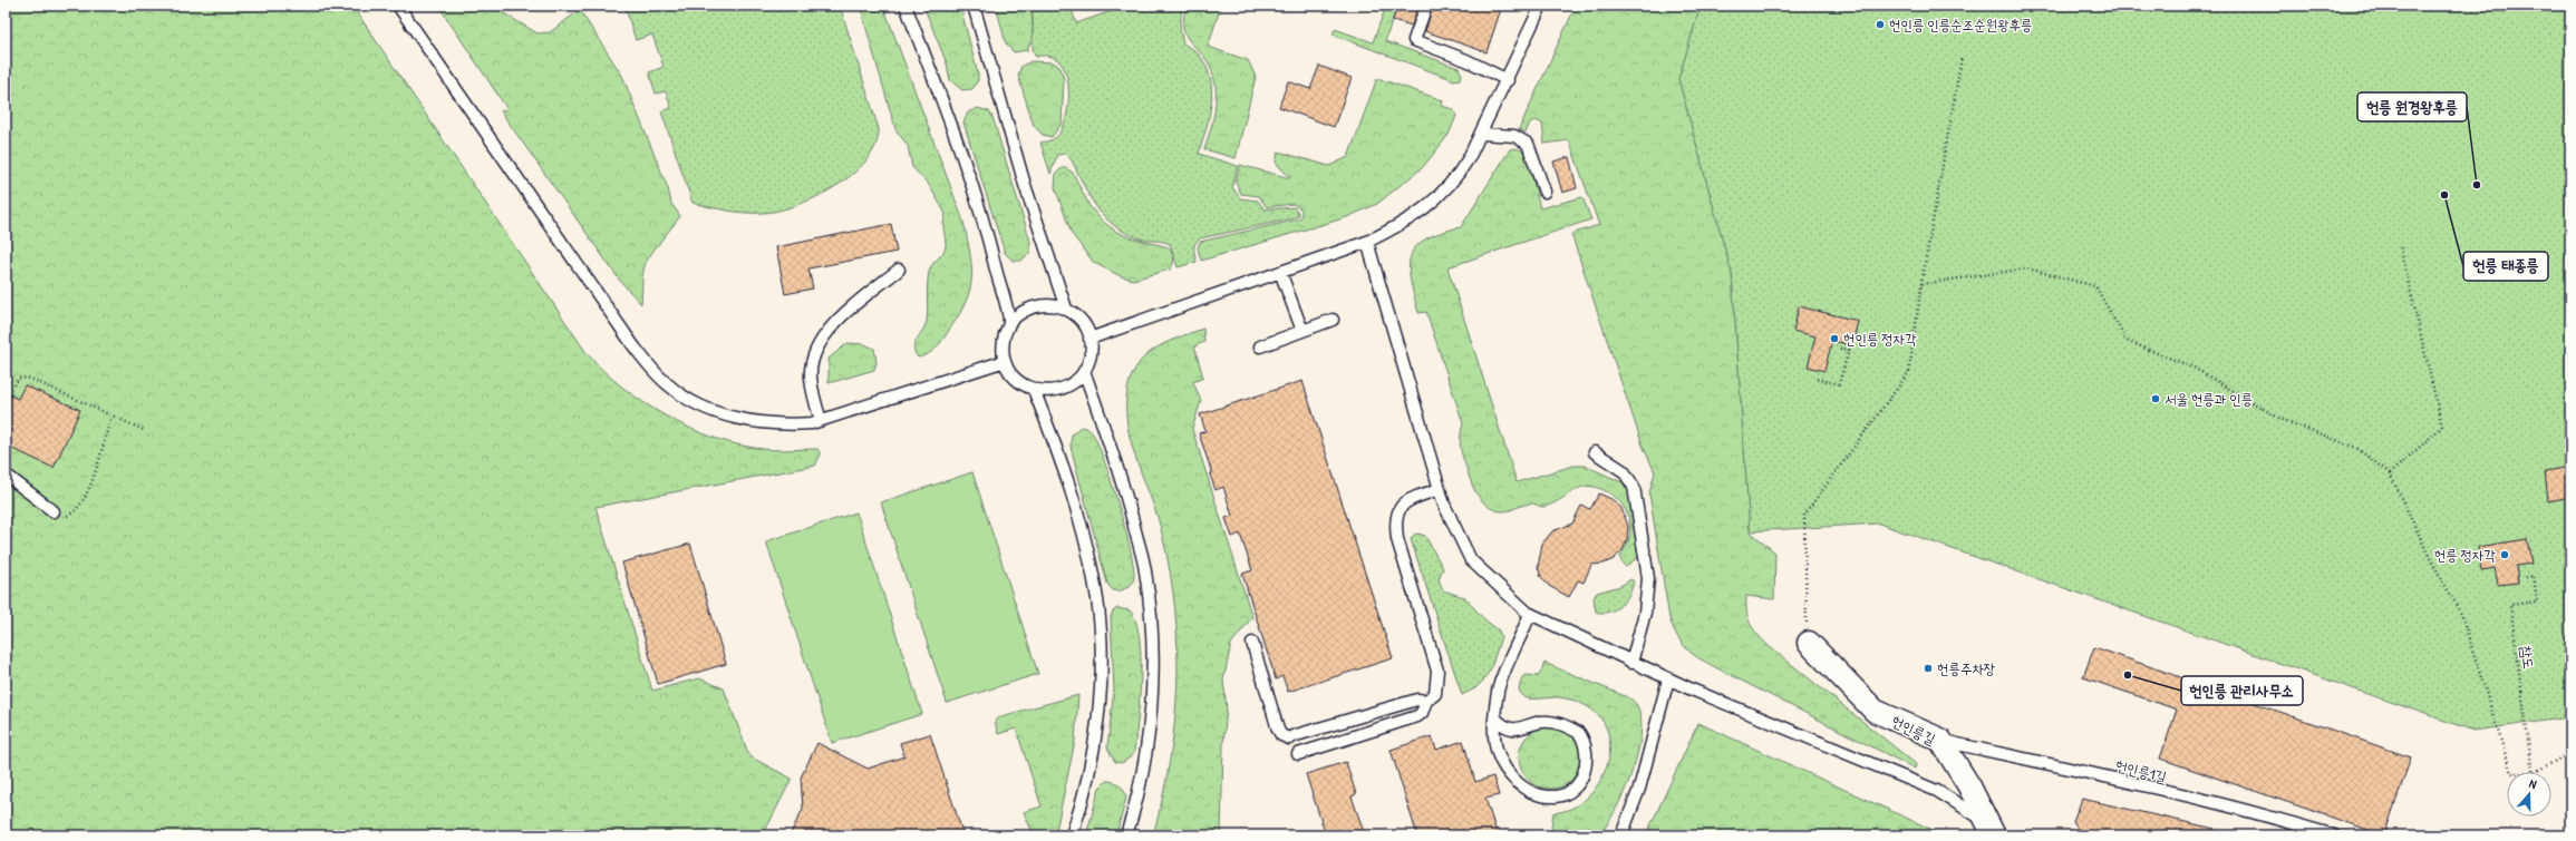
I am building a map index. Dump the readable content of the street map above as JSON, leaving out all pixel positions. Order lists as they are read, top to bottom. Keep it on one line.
{"streets":{"street":["헌인릉길"],"lane":["헌인릉1길"],"path":["참도"]},"crossings":[["헌인릉길","헌인릉1길"]],"places":["헌인릉 인릉순조순원왕후릉","헌릉 원경왕후릉","헌릉 태종릉","헌인릉 정자각","서울 헌릉과 인릉","헌릉 정자각","헌릉주차장","헌인릉 관리사무소"],"north":"top"}
